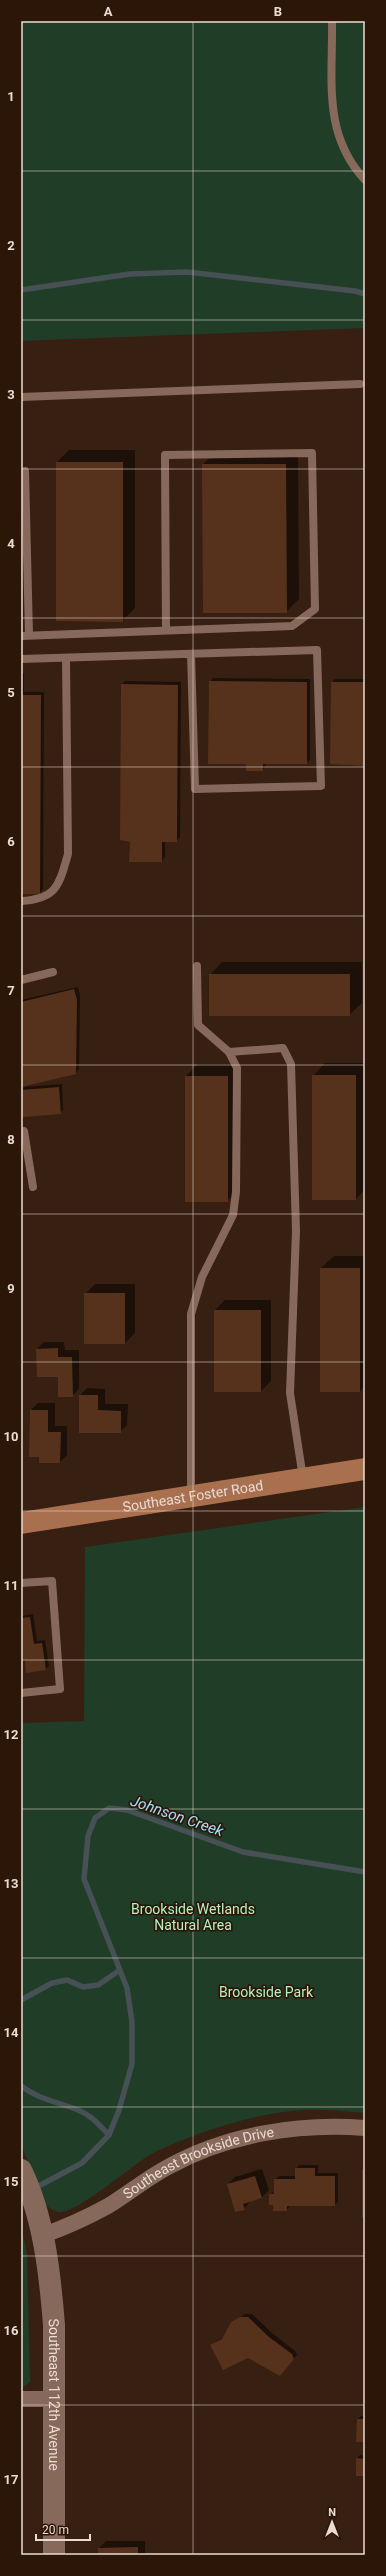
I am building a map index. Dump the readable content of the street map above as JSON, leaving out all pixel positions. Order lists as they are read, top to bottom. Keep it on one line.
{"streets":{"main road":["Southeast Foster Road","Southeast 112th Avenue"],"street":["Southeast Brookside Drive"]},"crossings":[["Southeast Brookside Drive","Southeast 112th Avenue"]],"water":["Johnson Creek"],"parks":["Brookside Wetlands Natural Area","Brookside Park"],"scale_bar":"20 m","north":"top","grid":{"columns":["A","B"],"rows":["1","2","3","4","5","6","7","8","9","10","11","12","13","14","15","16","17"]}}
